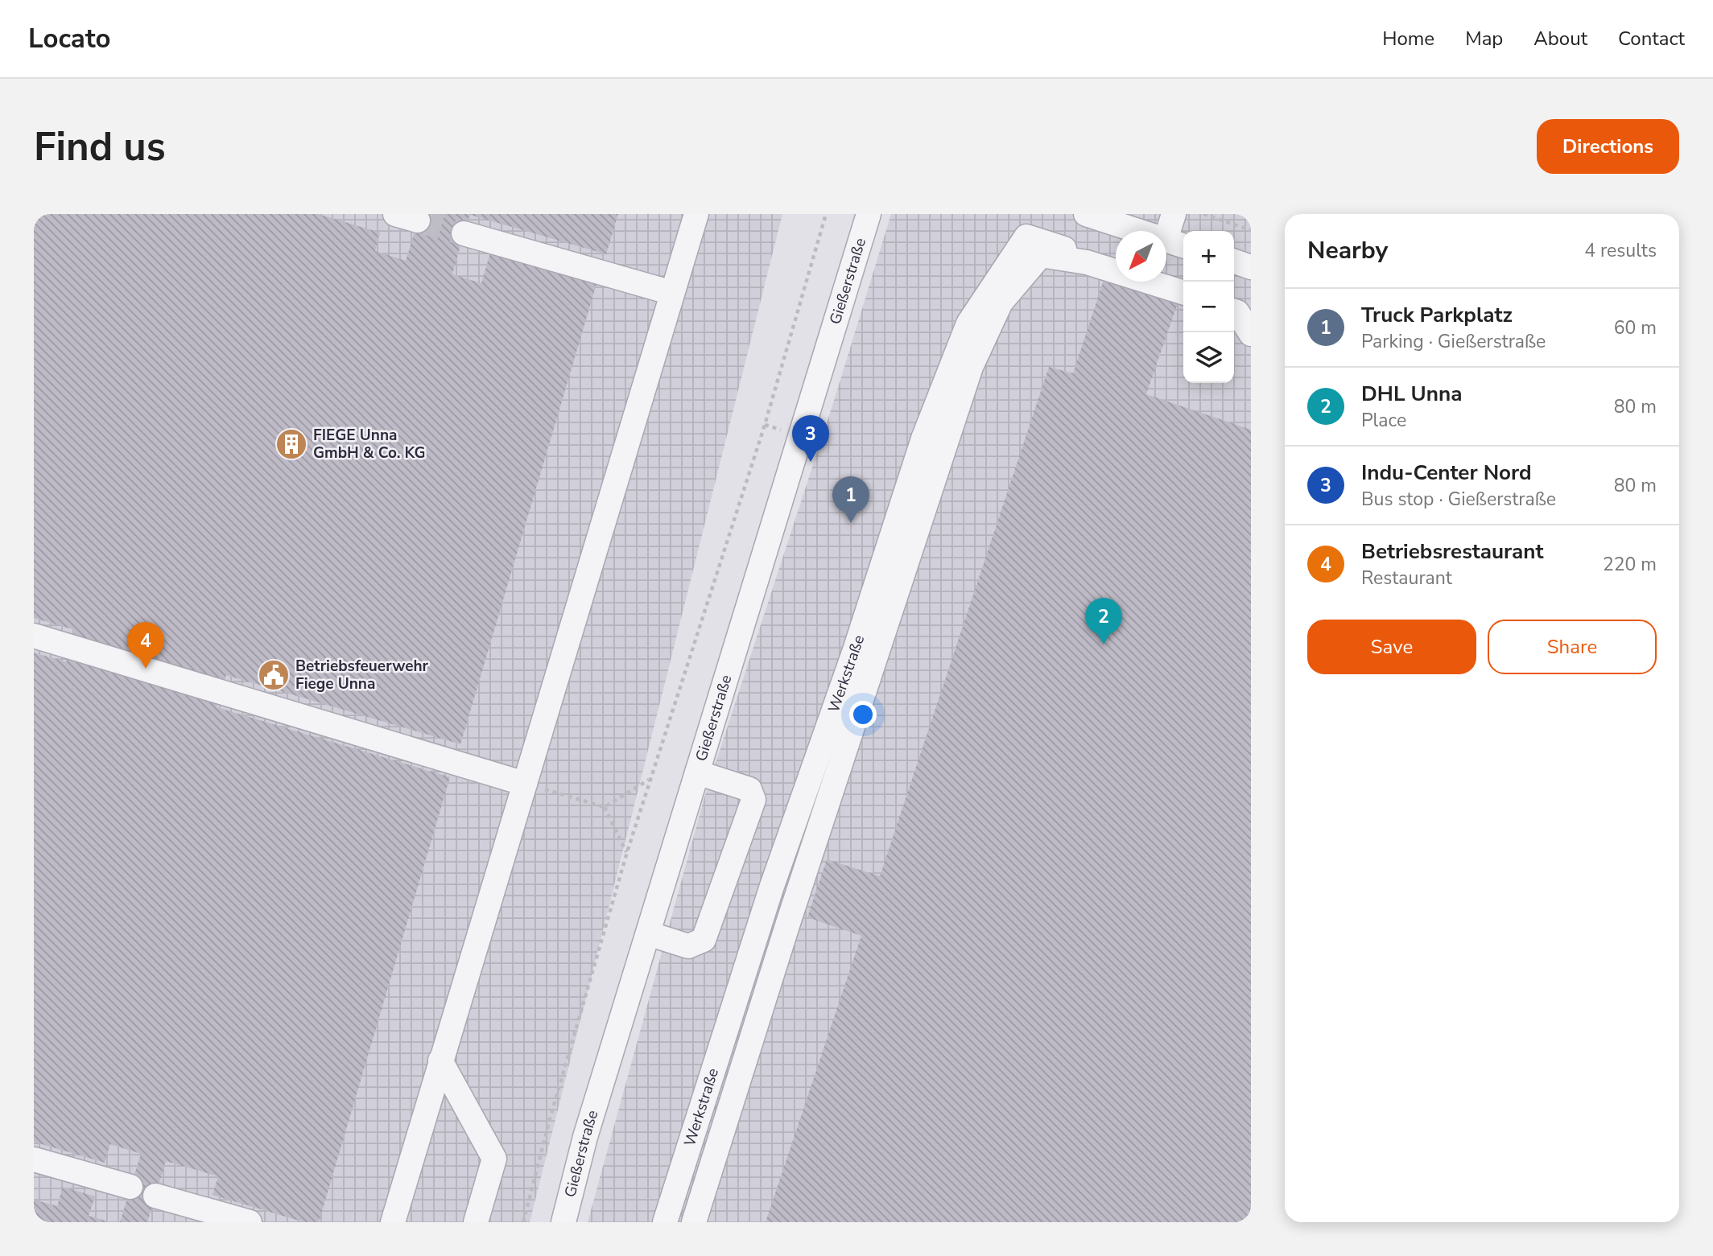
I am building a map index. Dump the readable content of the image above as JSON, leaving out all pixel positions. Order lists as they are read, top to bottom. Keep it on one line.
{"streets":{"street":["Gießerstraße","Werkstraße"]},"places":{"building":["FIEGE Unna GmbH & Co. KG"],"public building":["Betriebsfeuerwehr Fiege Unna"]},"north":"bottom left","page":{"header":"Locato","nav":["Home","Map","About","Contact"],"buttons":["Directions",["Save","Share"]],"title":"Find us","heading":["Nearby","4 results"],"map_buttons":["+","−"],"list":[{"mark":"1","name":"Truck Parkplatz","note":"Parking · Gießerstraße","value":"60 m"},{"mark":"2","name":"DHL Unna","note":"Place","value":"80 m"},{"mark":"3","name":"Indu-Center Nord","note":"Bus stop · Gießerstraße","value":"80 m"},{"mark":"4","name":"Betriebsrestaurant","note":"Restaurant","value":"220 m"}],"pins":["3","1","2","4"]}}
